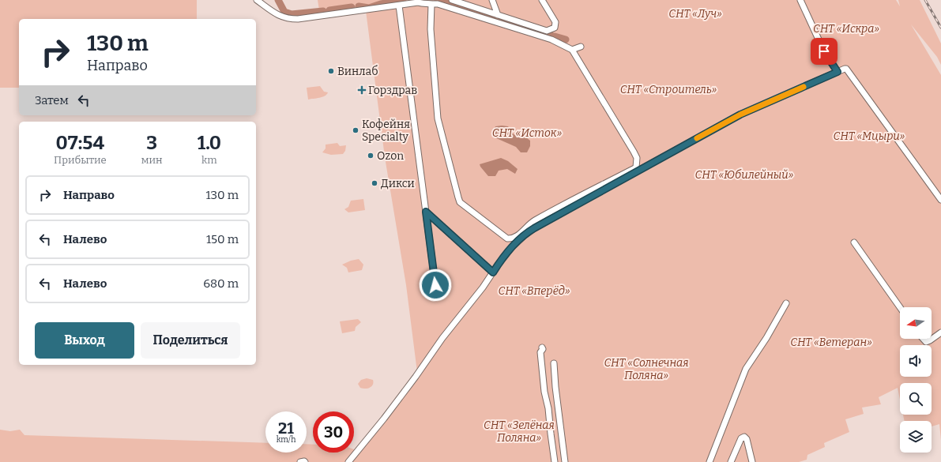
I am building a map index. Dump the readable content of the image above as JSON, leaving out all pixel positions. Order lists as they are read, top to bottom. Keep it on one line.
{"parks":["СНТ «Луч»","СНТ «Искра»","СНТ «Строитель»","СНТ «Исток»","СНТ «Мцыри»","СНТ «Юбилейный»","СНТ «Вперёд»","СНТ «Ветеран»","СНТ «Солнечная Поляна»","СНТ «Зелёная Поляна»"],"places":{"other":["Винлаб","Кофейня Specialty","Ozon","Дикси"],"health":["Горздрав"]},"north":"left","page":{"turn":["130 m","Направо"],"then":"Затем","eta":["07:54","Прибытие","3","мин","1.0","km"],"list":[{"name":"Направо","value":"130 m"},{"name":"Налево","value":"150 m"},{"name":"Налево","value":"680 m"}],"buttons":["Выход","Поделиться"],"speed":"21 km/h","limit":"30"}}
